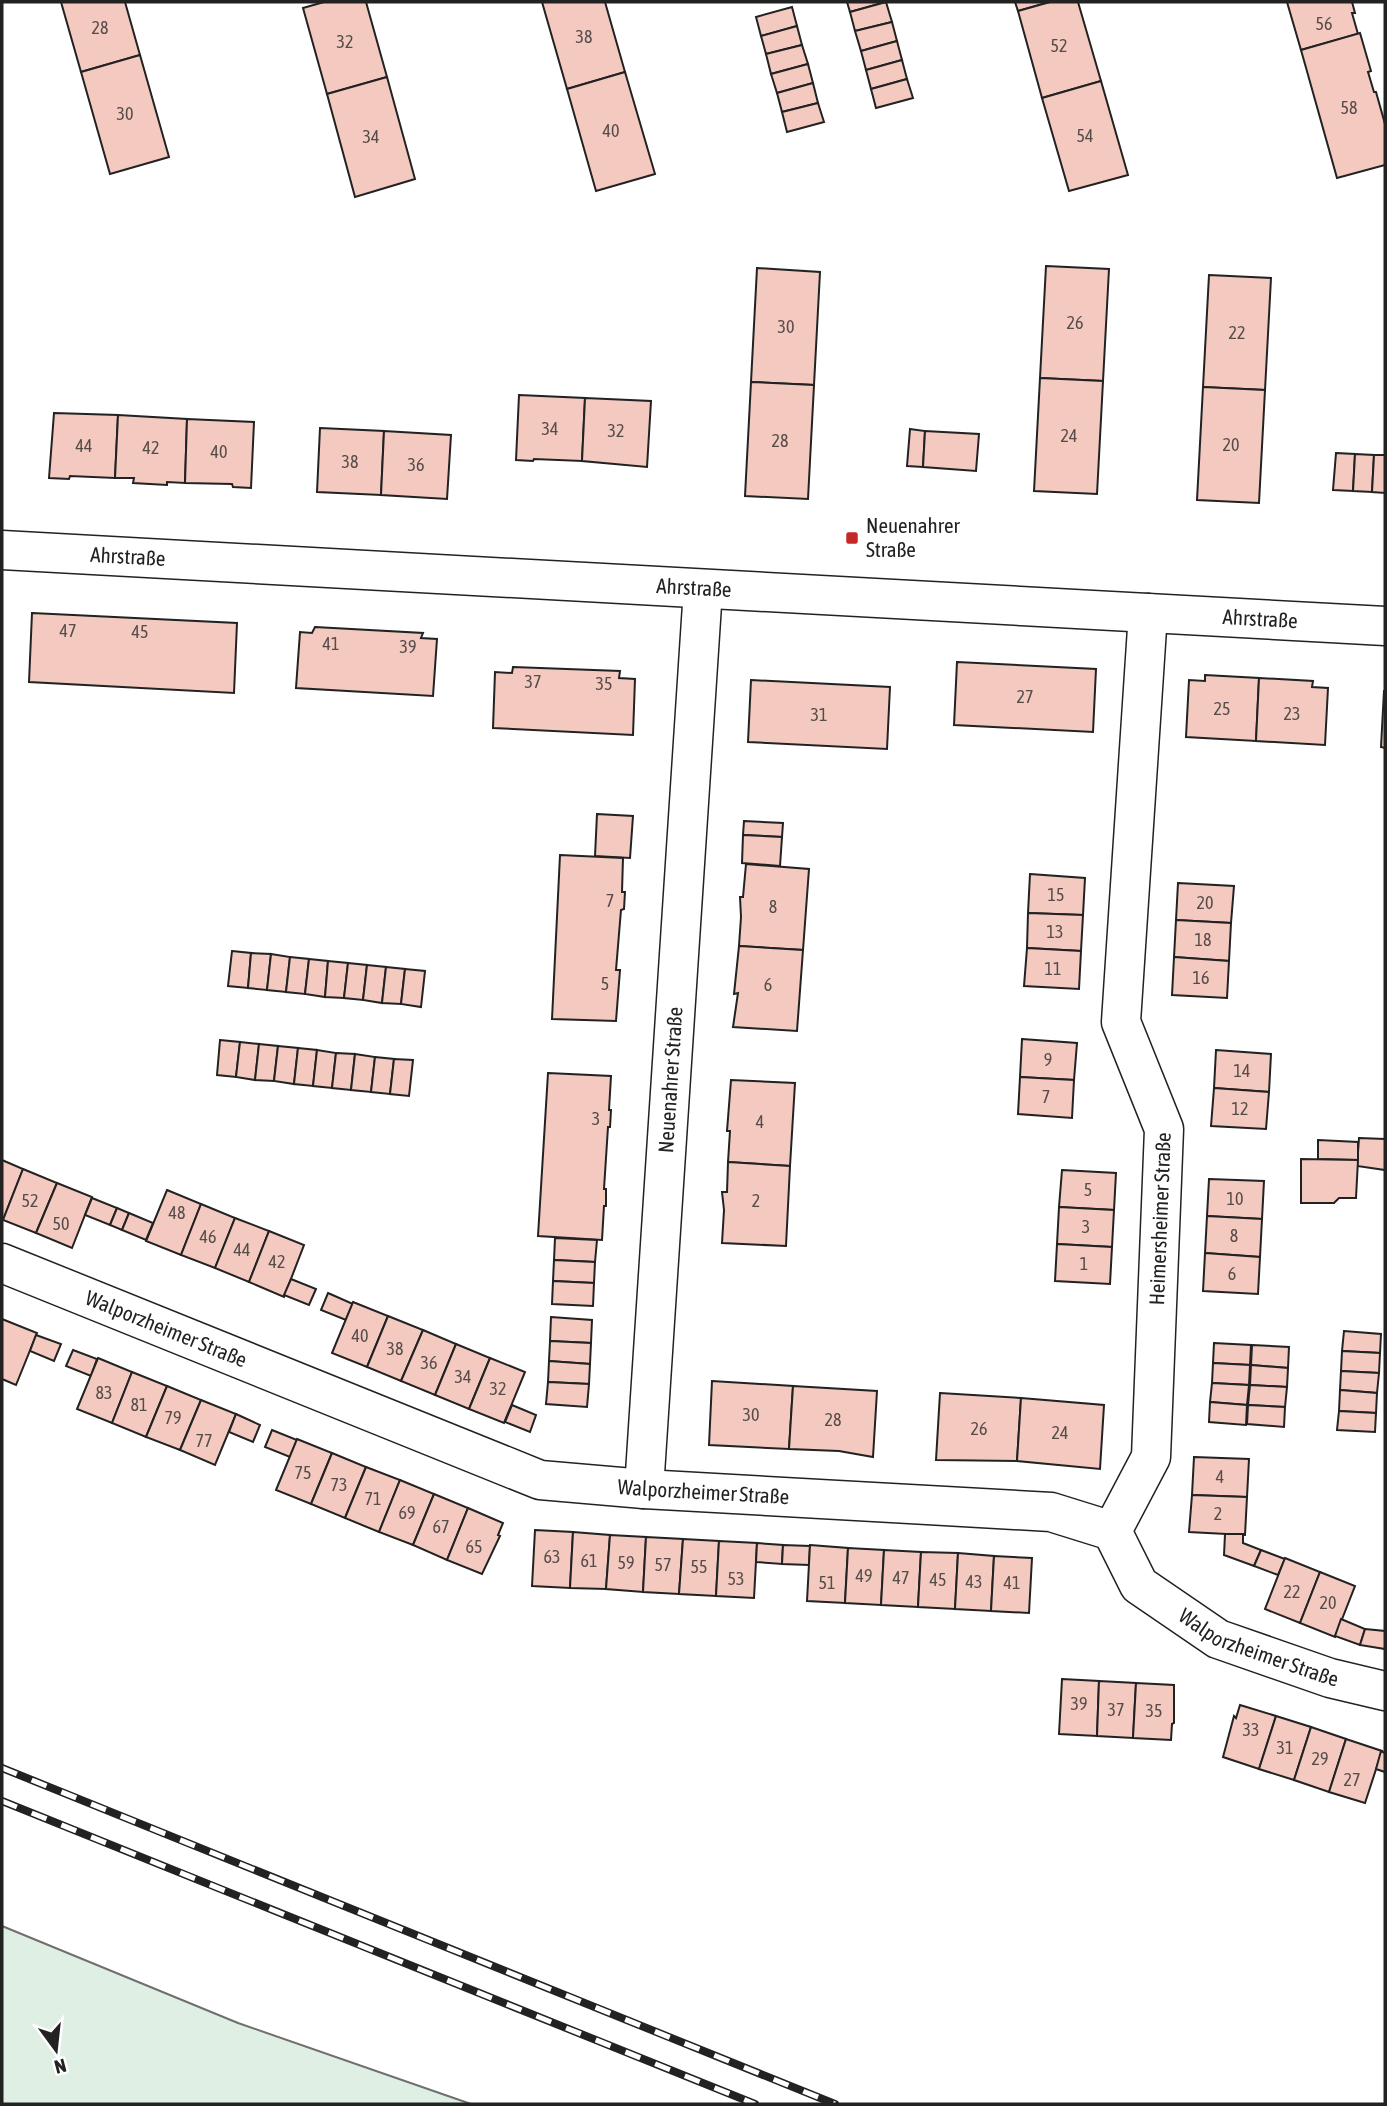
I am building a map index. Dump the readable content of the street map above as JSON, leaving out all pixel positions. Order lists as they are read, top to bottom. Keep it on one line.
{"streets":{"street":["Ahrstraße","Neuenahrer Straße","Heimersheimer Straße","Walporzheimer Straße"]},"crossings":[["Ahrstraße","Neuenahrer Straße"],["Ahrstraße","Heimersheimer Straße"],["Neuenahrer Straße","Walporzheimer Straße"],["Heimersheimer Straße","Walporzheimer Straße"]],"places":{"transit":["Neuenahrer Straße"]},"house_numbers":["56","28","38","32","52","58","30","40","54","34","26","30","22","34","32","24","28","20","44","42","40","38","36","47","45","41","39","37","35","27","25","23","31","15","7","20","8","13","18","11","16","5","6","9","14","7","12","3","4","5","10","52","2","48","50","3","8","46","44","42","1","6","40","38","36","34","32","83","81","30","79","28","26","24","77","75","4","73","71","69","2","67","65","63","61","59","57","55","49","47","53","45","43","51","41","22","20","39","37","35","33","31","29","27"],"north":"bottom"}
